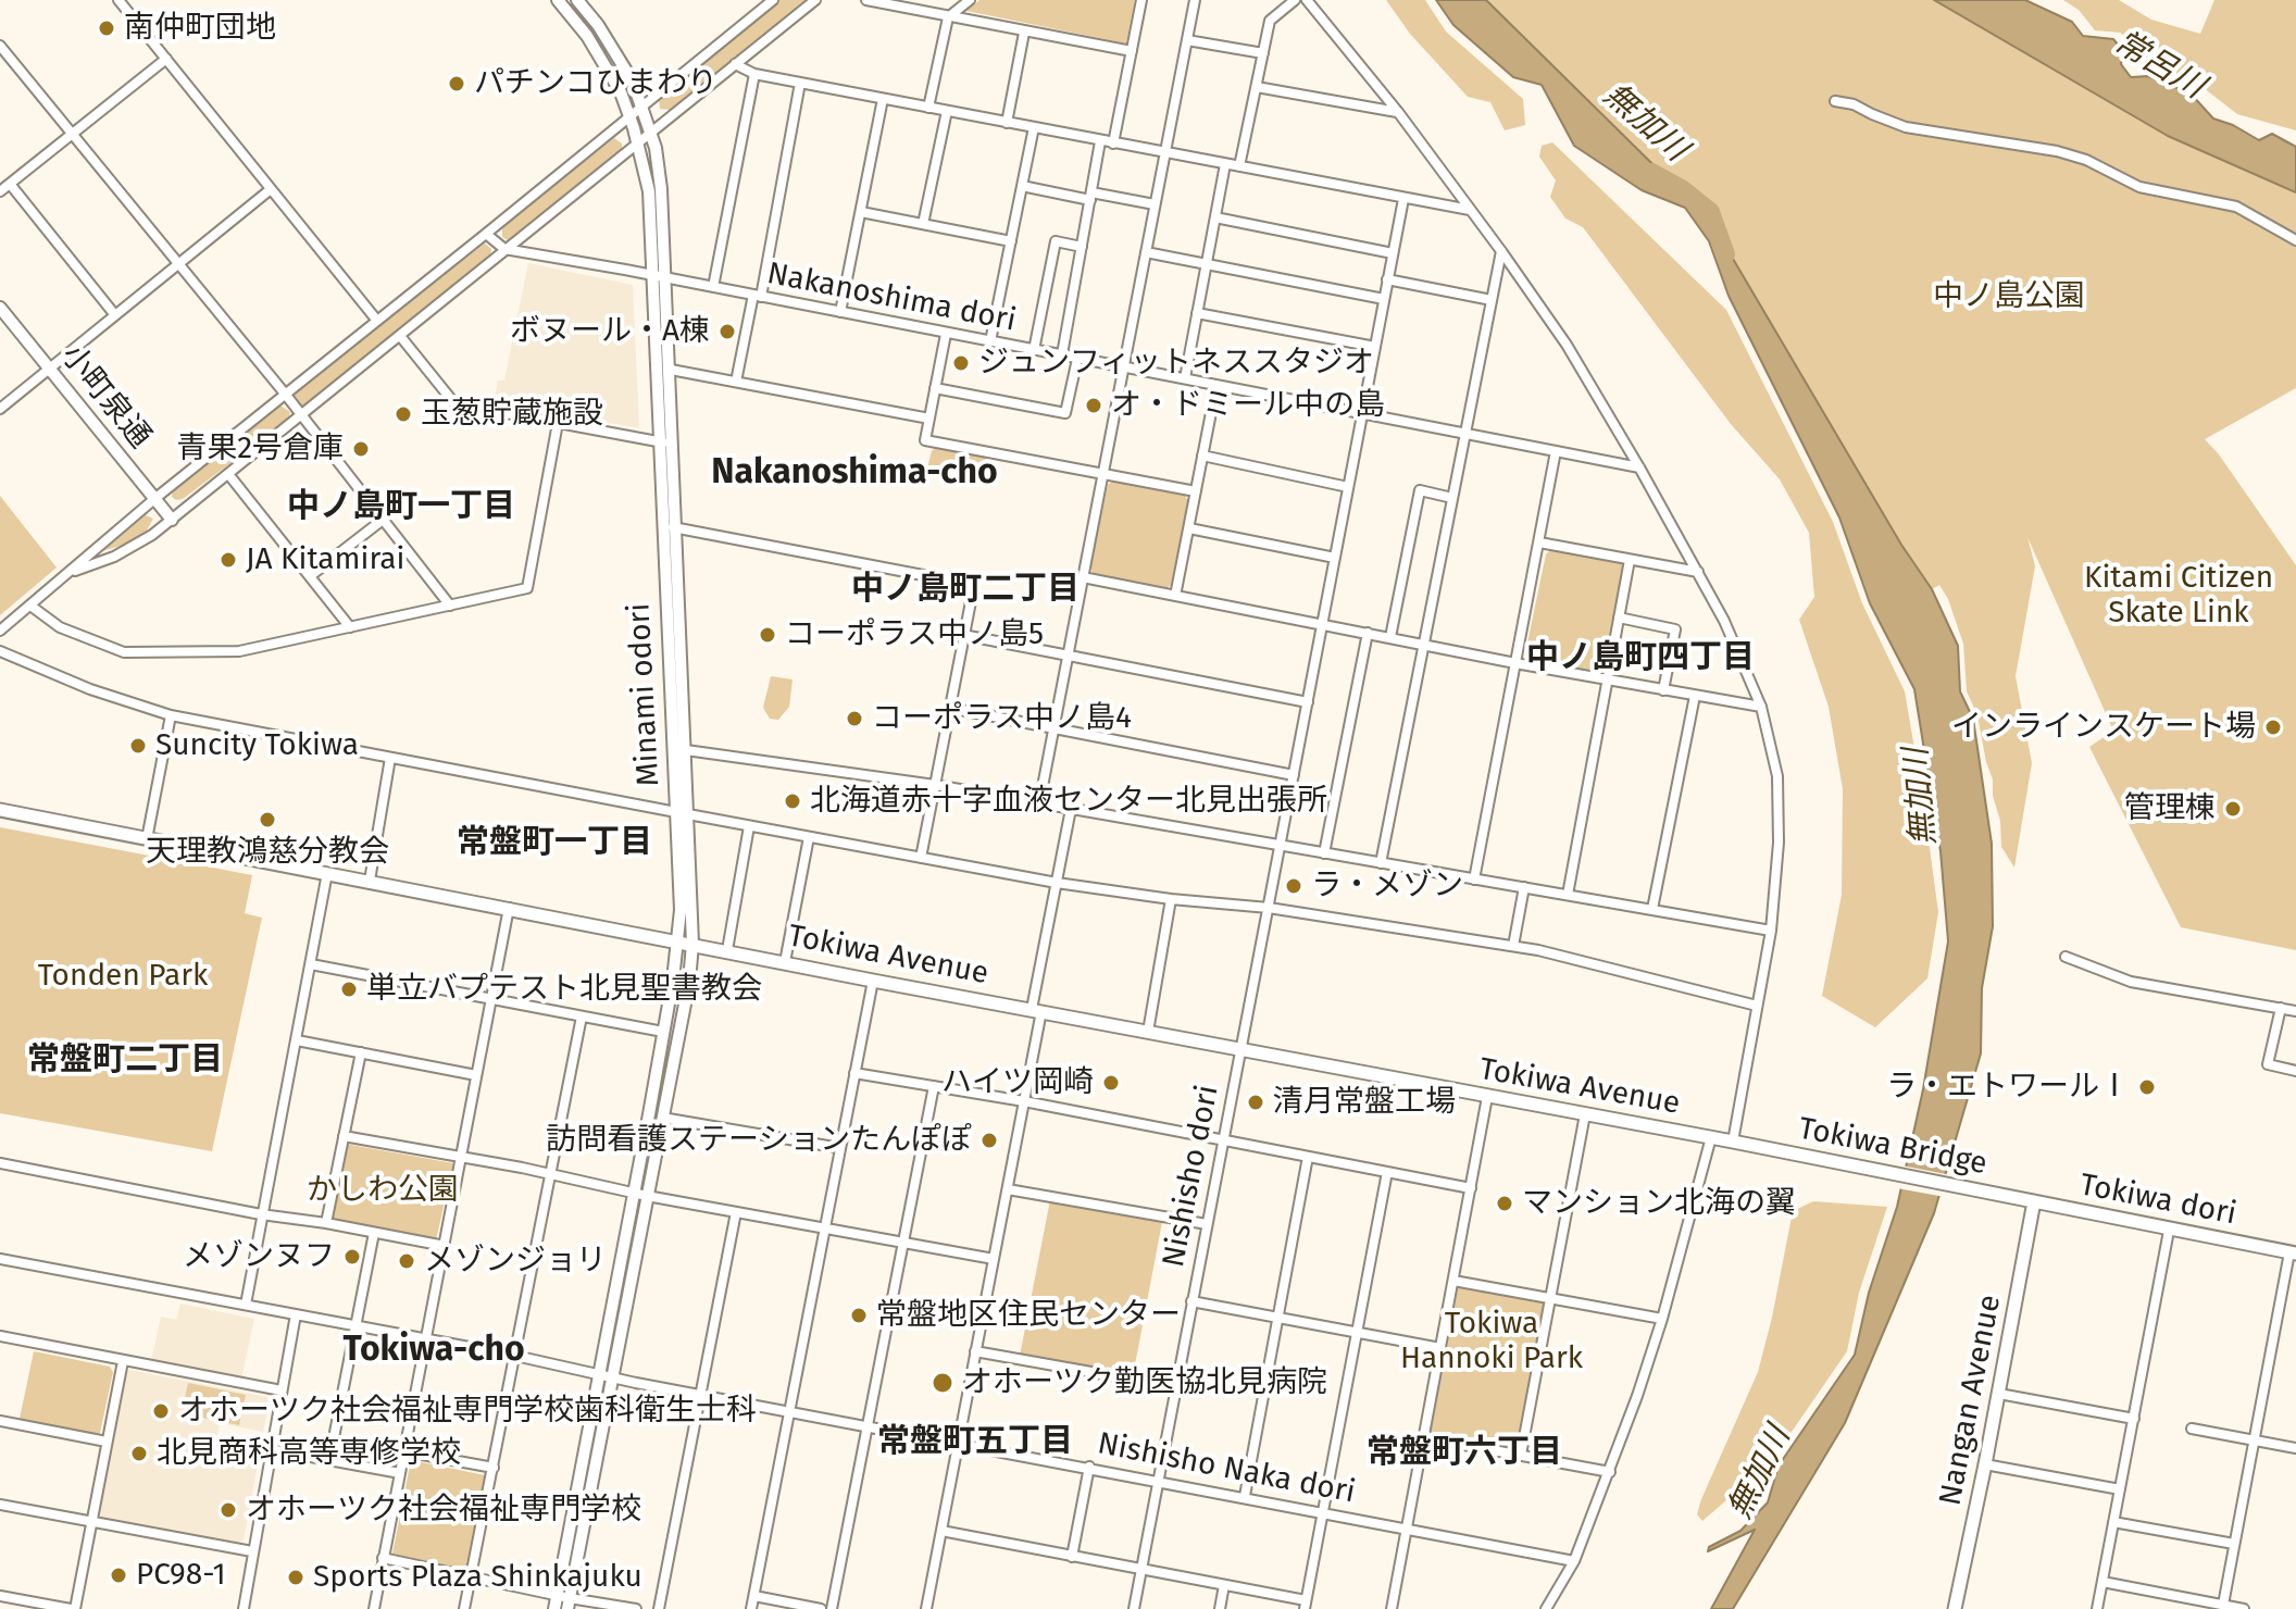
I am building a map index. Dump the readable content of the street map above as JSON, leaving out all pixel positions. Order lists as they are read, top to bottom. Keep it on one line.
{"streets":{"main road":["Tokiwa Avenue","Tokiwa Bridge","Tokiwa dori","Nangan Avenue"],"street":["Nakanoshima dori","小町泉通","Minami odori","Nishisho dori","Nishisho Naka dori"]},"crossings":[["Nakanoshima dori","Minami odori"],["Minami odori","Tokiwa Avenue"],["Minami odori","Nishisho Naka dori"],["Tokiwa Avenue","Tokiwa Bridge"],["Tokiwa Avenue","Nishisho dori"],["Tokiwa Bridge","Tokiwa dori"],["Nishisho dori","Nishisho Naka dori"],["Tokiwa dori","Nangan Avenue"]],"districts":["Nakanoshima-cho","中ノ島町一丁目","中ノ島町二丁目","中ノ島町四丁目","常盤町一丁目","常盤町二丁目","Tokiwa-cho","常盤町五丁目","常盤町六丁目"],"water":["常呂川","無加川"],"parks":["中ノ島公園","Kitami Citizen Skate Link","Tonden Park","かしわ公園","Tokiwa Hannoki Park"],"places":["南仲町団地","パチンコひまわり","ボヌール・A棟","ジュンフィットネススタジオ","オ・ドミール中の島","玉葱貯蔵施設","青果2号倉庫","JA Kitamirai","コーポラス中ノ島5","コーポラス中ノ島4","インラインスケート場","Suncity Tokiwa","北海道赤十字血液センター北見出張所","管理棟","天理教鴻慈分教会","ラ・メゾン","単立バプテスト北見聖書教会","ハイツ岡崎","ラ・エトワールⅠ","清月常盤工場","訪問看護ステーションたんぽぽ","マンション北海の翼","メゾンヌフ","メゾンジョリ","常盤地区住民センター","オホーツク勤医協北見病院","オホーツク社会福祉専門学校歯科衛生士科","北見商科高等専修学校","オホーツク社会福祉専門学校","PC98-1","Sports Plaza Shinkajuku"]}
